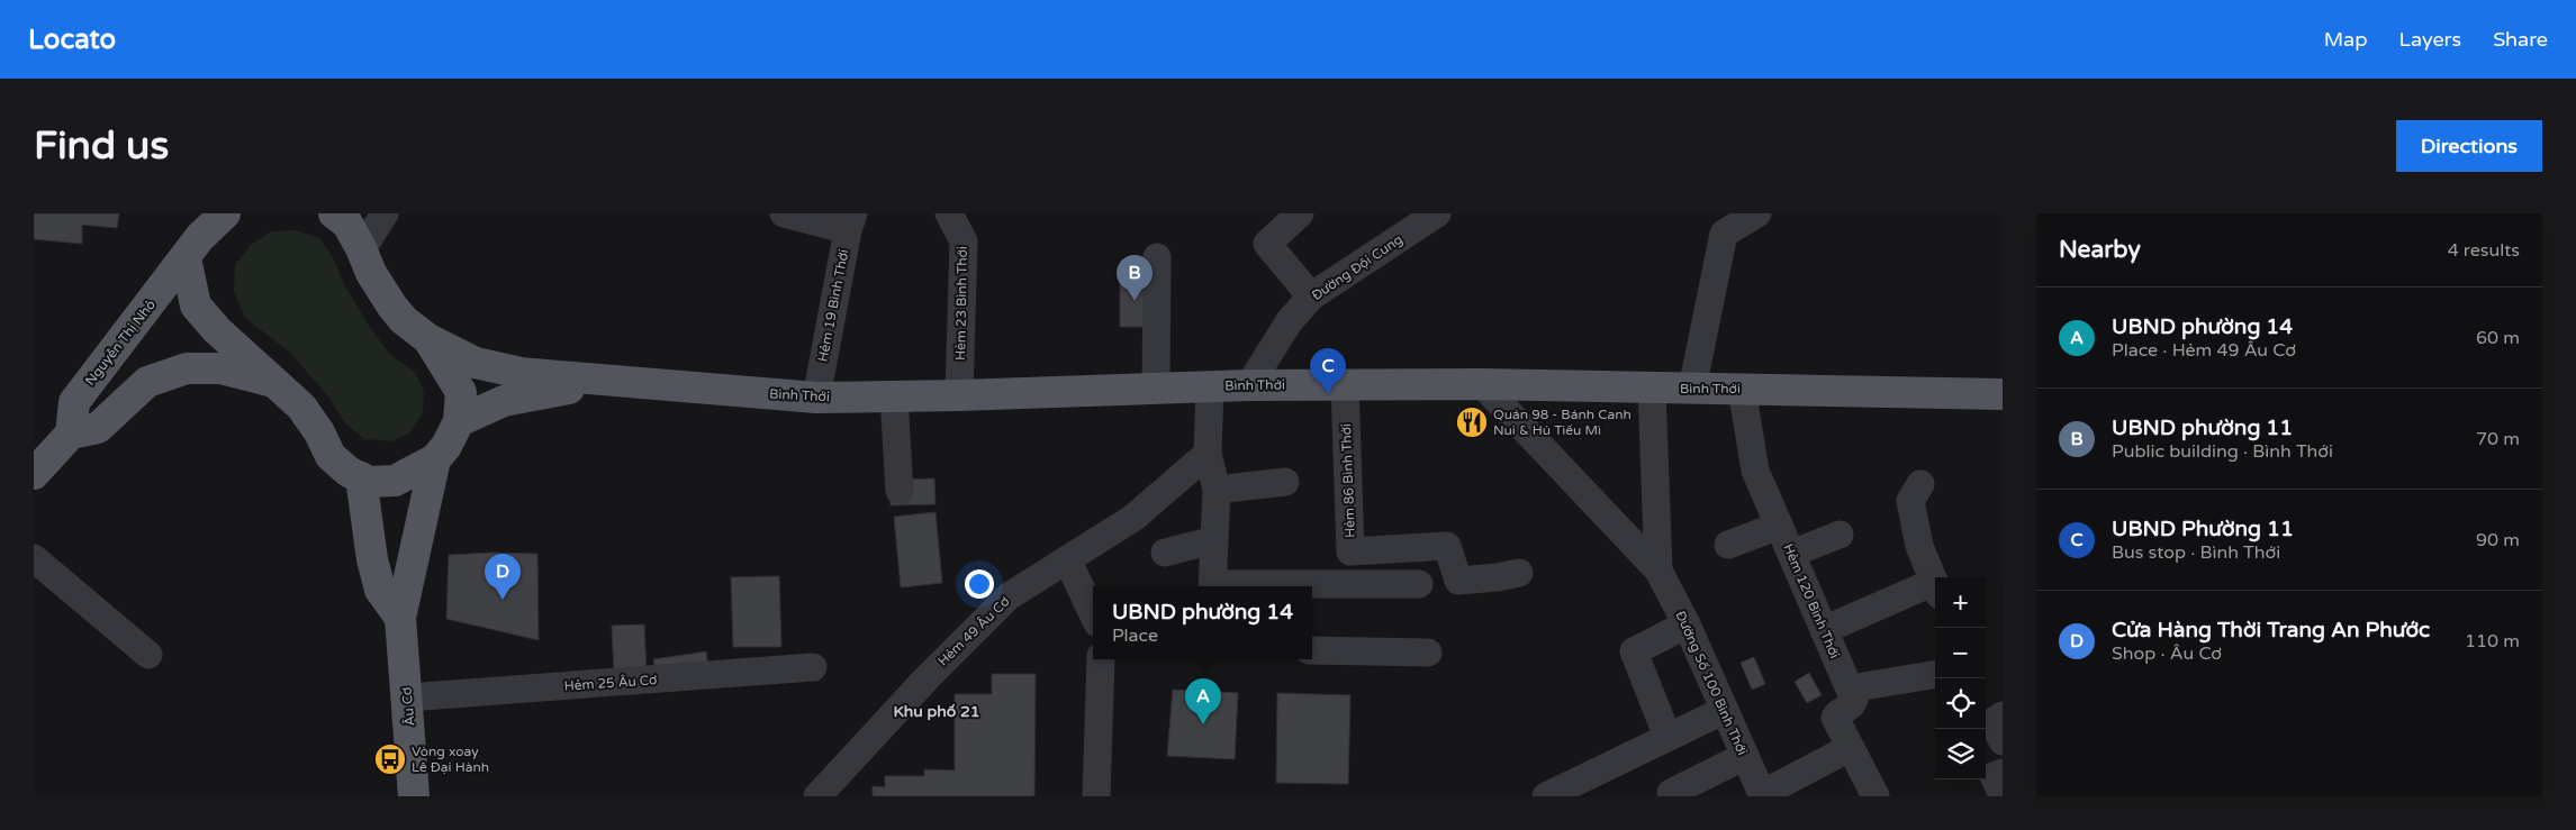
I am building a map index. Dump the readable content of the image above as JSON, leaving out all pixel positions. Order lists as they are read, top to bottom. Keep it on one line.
{"streets":{"main road":["Nguyễn Thị Nhỏ","Bình Thới","Âu Cơ"],"street":["Đường Đội Cung","Hẻm 23 Bình Thới","Hẻm 19 Bình Thới","Hẻm 86 Bình Thới","Hẻm 120 Bình Thới","Hẻm 49 Âu Cơ","Hẻm 25 Âu Cơ","Đường Số 100 Bình Thới"]},"crossings":[["Đường Đội Cung","Bình Thới"],["Hẻm 23 Bình Thới","Bình Thới"],["Hẻm 19 Bình Thới","Bình Thới"],["Bình Thới","Hẻm 86 Bình Thới"],["Bình Thới","Hẻm 120 Bình Thới"],["Bình Thới","Đường Số 100 Bình Thới"],["Hẻm 25 Âu Cơ","Âu Cơ"]],"districts":["Khu phố 21"],"places":{"restaurant":["Quán 98 - Bánh Canh Nui & Hủ Tiếu Mì"],"bus stop":["Vòng xoay Lê Đại Hành"]},"page":{"header":"Locato","nav":["Map","Layers","Share"],"buttons":"Directions","title":"Find us","heading":["Nearby","4 results"],"pins":["B","C","D","A"],"list":[{"mark":"A","name":"UBND phường 14","note":"Place · Hẻm 49 Âu Cơ","value":"60 m"},{"mark":"B","name":"UBND phường 11","note":"Public building · Bình Thới","value":"70 m"},{"mark":"C","name":"UBND Phường 11","note":"Bus stop · Bình Thới","value":"90 m"},{"mark":"D","name":"Cửa Hàng Thời Trang An Phước","note":"Shop · Âu Cơ","value":"110 m"}],"map_buttons":["+","−"],"popup":["UBND phường 14","Place"]}}
